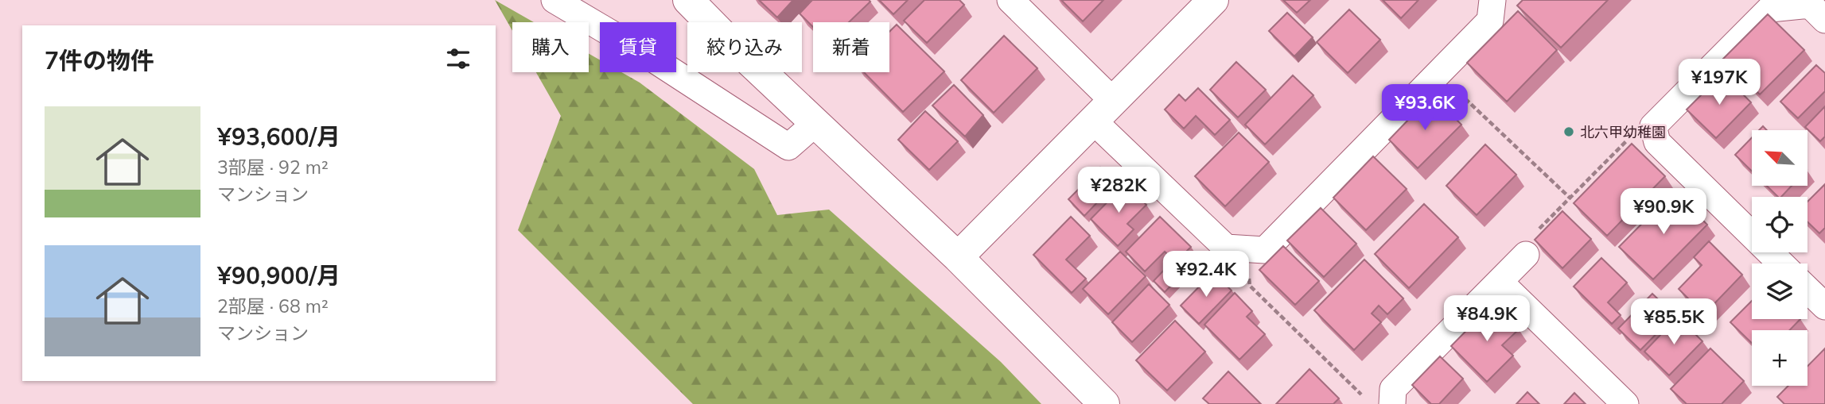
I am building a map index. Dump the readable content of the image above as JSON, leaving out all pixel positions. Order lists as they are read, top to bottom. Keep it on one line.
{"places":["北六甲幼稚園"],"north":"top left","page":{"chip":["購入","賃貸","絞り込み","新着"],"heading":"7件の物件","price":["¥197K","¥93.6K","¥282K","¥90.9K","¥92.4K","¥84.9K","¥85.5K"],"list":[{"name":"¥93,600/月","note":"3部屋 · 92 m² · マンション"},{"name":"¥90,900/月","note":"2部屋 · 68 m² · マンション"}],"map_buttons":"+"}}
